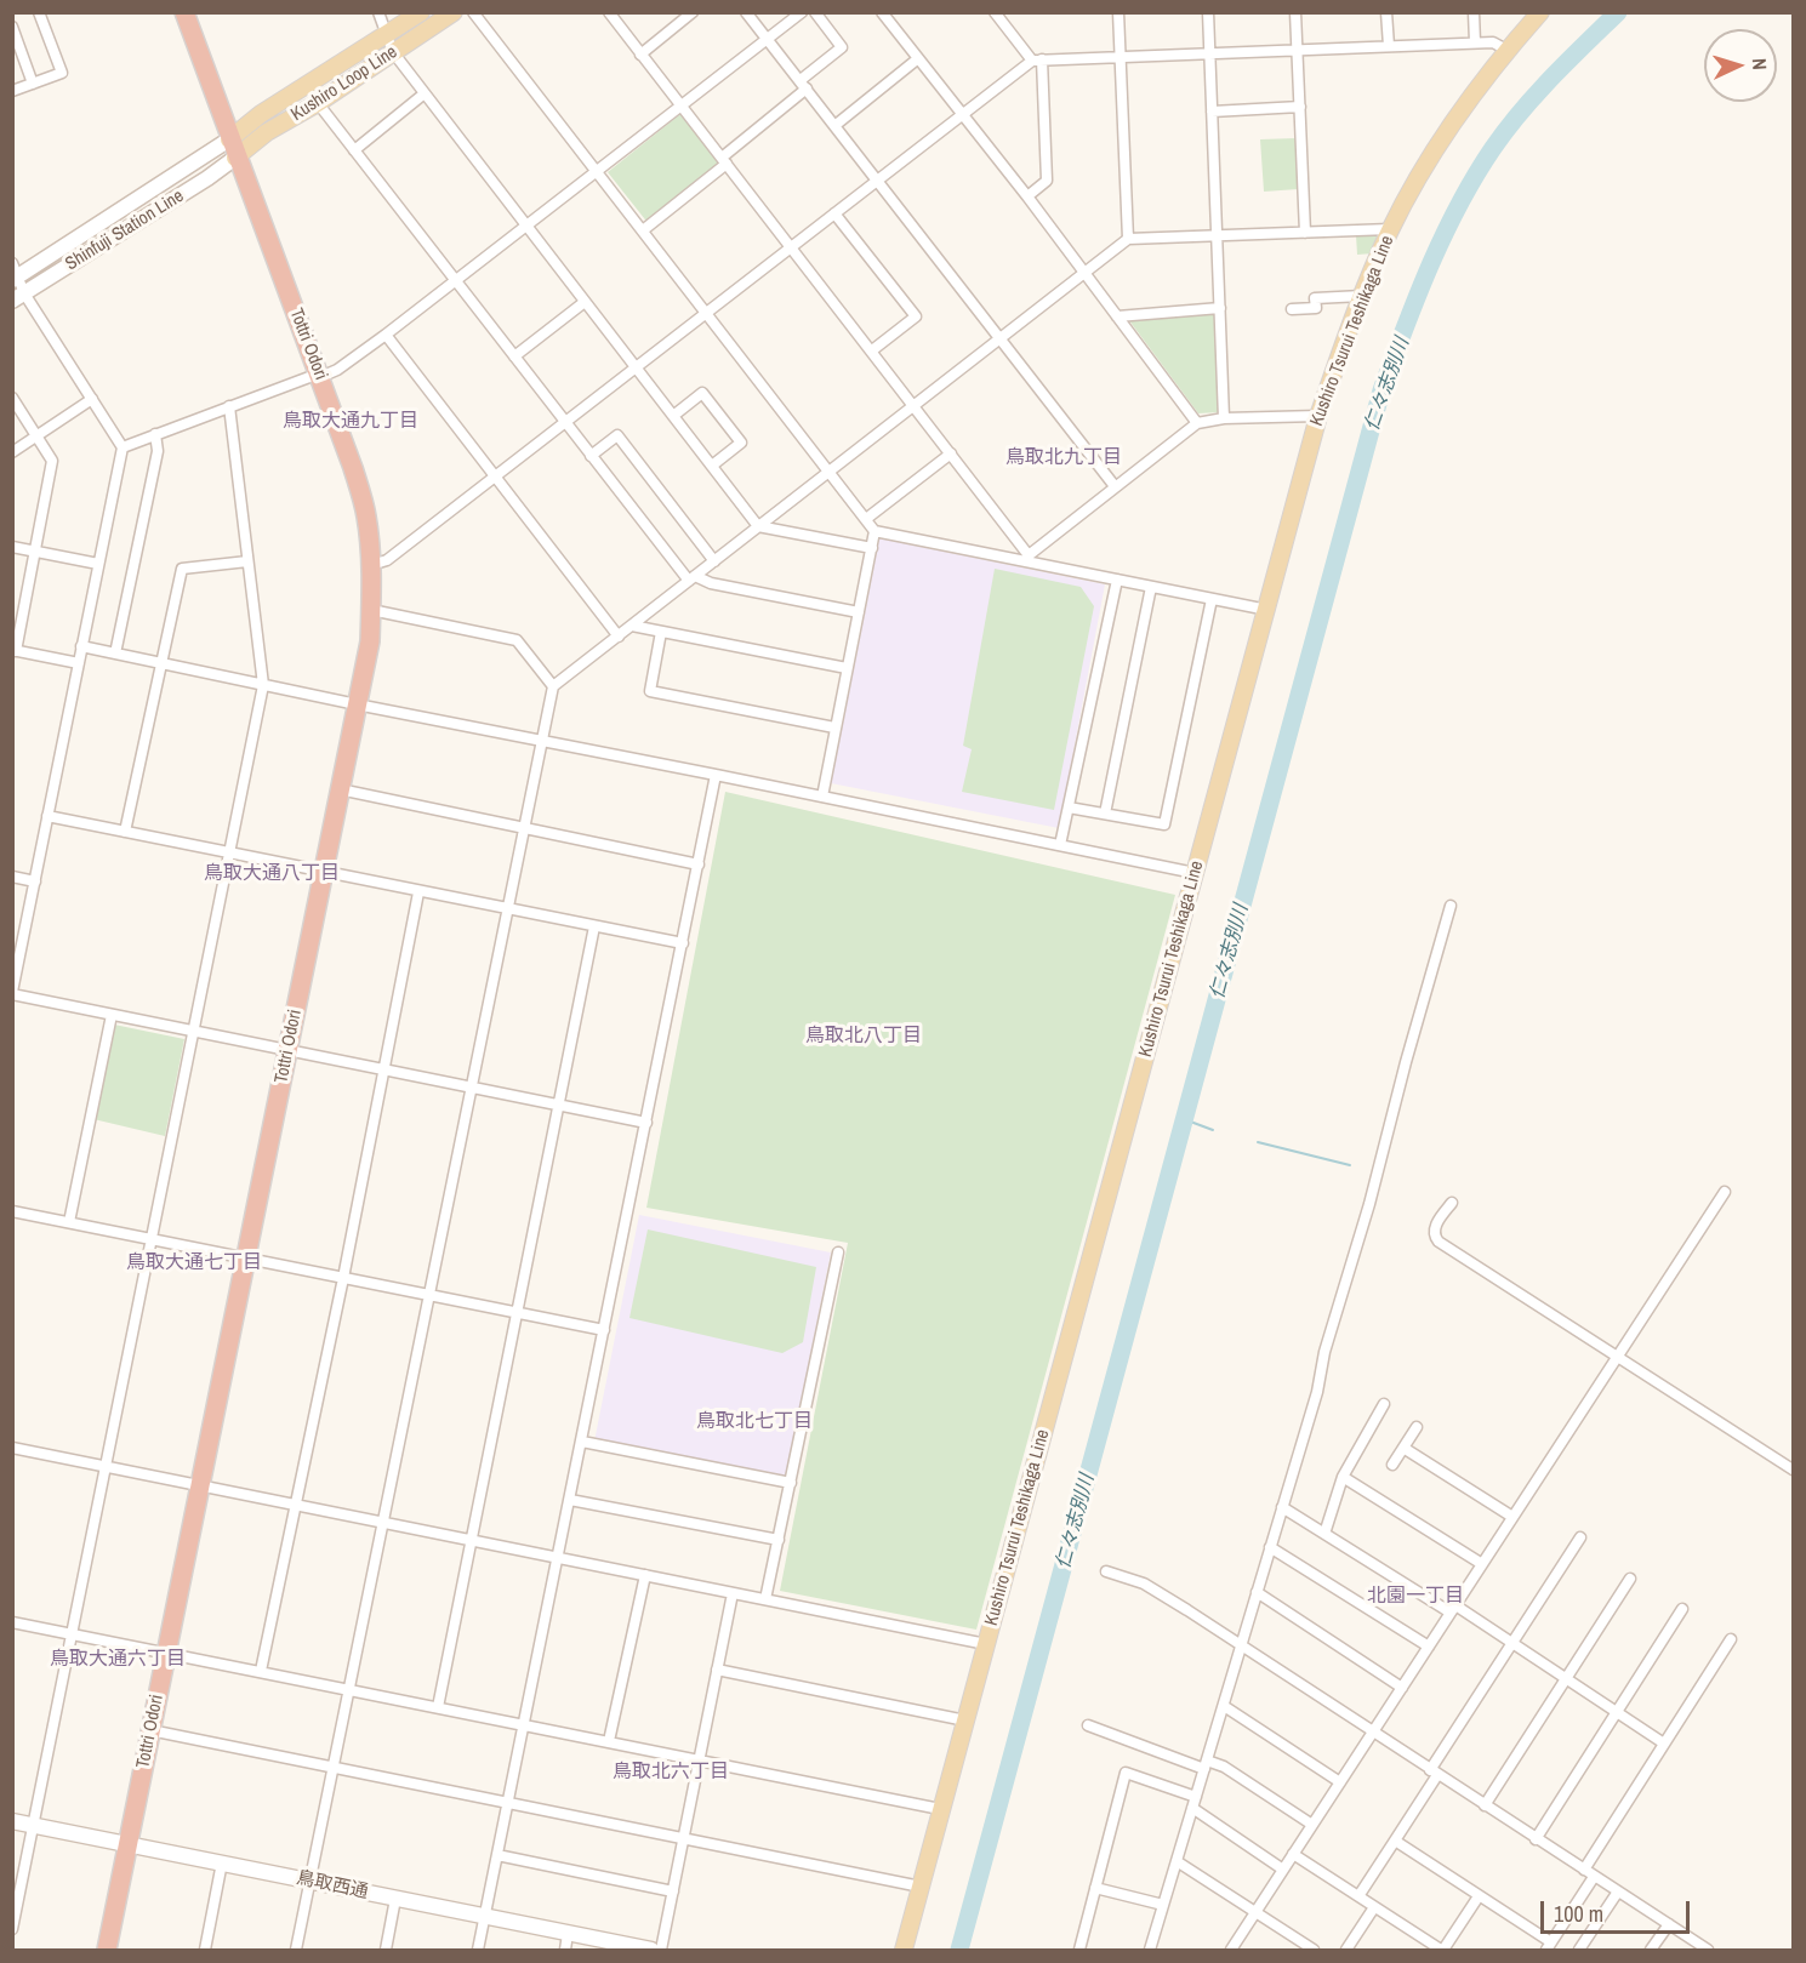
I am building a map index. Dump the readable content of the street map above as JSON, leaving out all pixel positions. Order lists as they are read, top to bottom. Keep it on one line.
{"streets":{"highway":["Tottri Odori"],"main road":["Kushiro Loop Line","Kushiro Tsurui Teshikaga Line"],"street":["Shinfuji Station Line","鳥取西通"]},"crossings":[["Kushiro Loop Line","Shinfuji Station Line"],["Kushiro Loop Line","Tottri Odori"],["Shinfuji Station Line","Tottri Odori"],["Tottri Odori","鳥取西通"]],"districts":["鳥取大通九丁目","鳥取北九丁目","鳥取大通八丁目","鳥取北八丁目","鳥取大通七丁目","鳥取北七丁目","北園一丁目","鳥取大通六丁目","鳥取北六丁目"],"water":["仁々志別川"],"scale_bar":"100 m","north":"right"}
